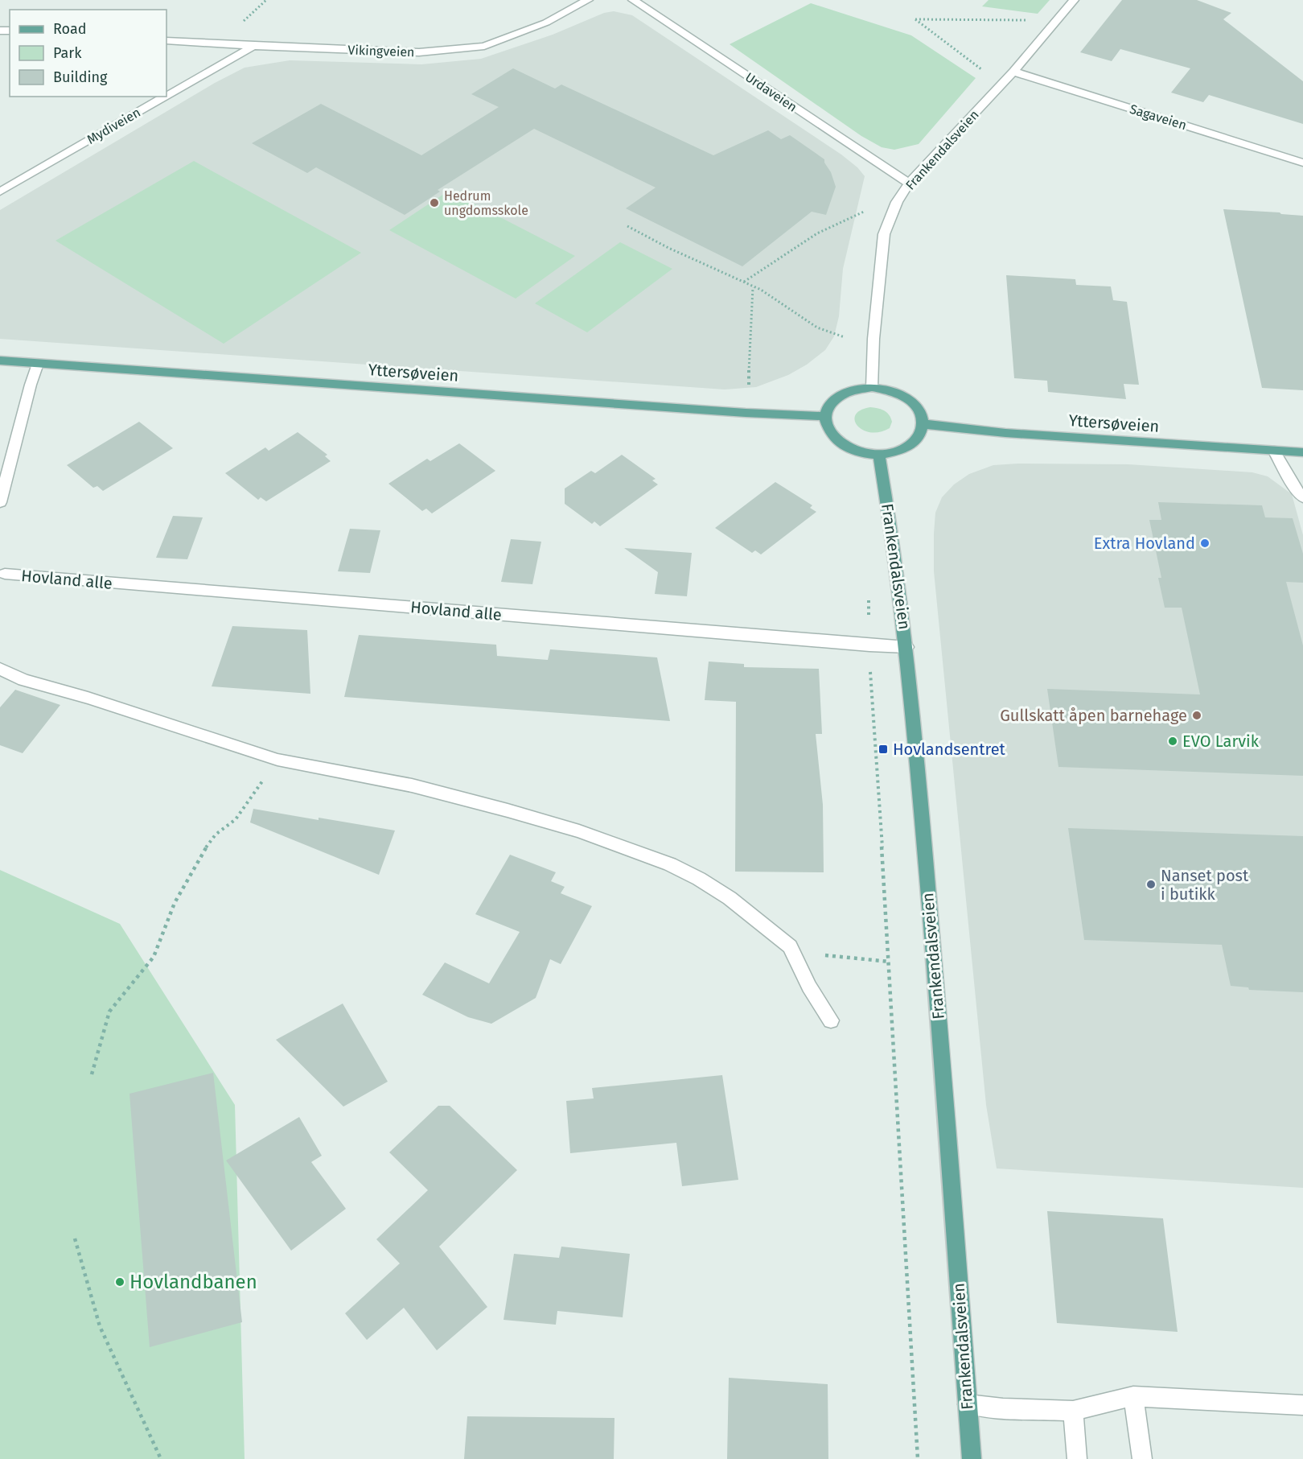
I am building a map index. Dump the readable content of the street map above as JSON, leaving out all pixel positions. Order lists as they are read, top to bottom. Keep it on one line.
{"streets":{"main road":["Frankendalsveien","Yttersøveien"],"street":["Vikingveien","Urdaveien","Sagaveien","Mydiveien","Hovland alle"]},"crossings":[["Vikingveien","Mydiveien"],["Urdaveien","Frankendalsveien"],["Sagaveien","Frankendalsveien"],["Frankendalsveien","Yttersøveien"],["Frankendalsveien","Hovland alle"]],"places":{"other":["Hedrum ungdomsskole","Extra Hovland","Gullskatt åpen barnehage","EVO Larvik","Nanset post i butikk","Hovlandbanen"],"transit":["Hovlandsentret"]},"legend":["Road","Park","Building"]}
